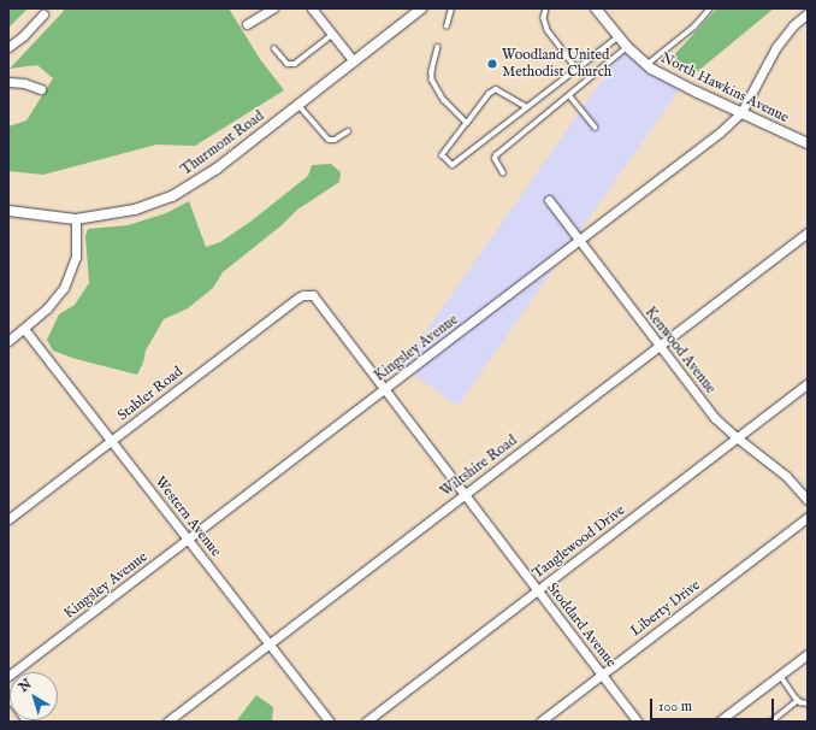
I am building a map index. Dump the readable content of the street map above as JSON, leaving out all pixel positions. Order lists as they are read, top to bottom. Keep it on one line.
{"streets":{"street":["North Hawkins Avenue","Thurmont Road","Kingsley Avenue","Kenwood Avenue","Stabler Road","Wiltshire Road","Western Avenue","Tanglewood Drive","Liberty Drive","Stoddard Avenue"]},"crossings":[["North Hawkins Avenue","Kingsley Avenue"],["Kingsley Avenue","Kenwood Avenue"],["Kingsley Avenue","Western Avenue"],["Kingsley Avenue","Stoddard Avenue"],["Kenwood Avenue","Wiltshire Road"],["Kenwood Avenue","Tanglewood Drive"],["Stabler Road","Western Avenue"],["Stabler Road","Stoddard Avenue"],["Wiltshire Road","Western Avenue"],["Wiltshire Road","Stoddard Avenue"],["Tanglewood Drive","Stoddard Avenue"],["Liberty Drive","Stoddard Avenue"]],"places":["Woodland United Methodist Church"],"scale_bar":"100 m","north":"top left"}
